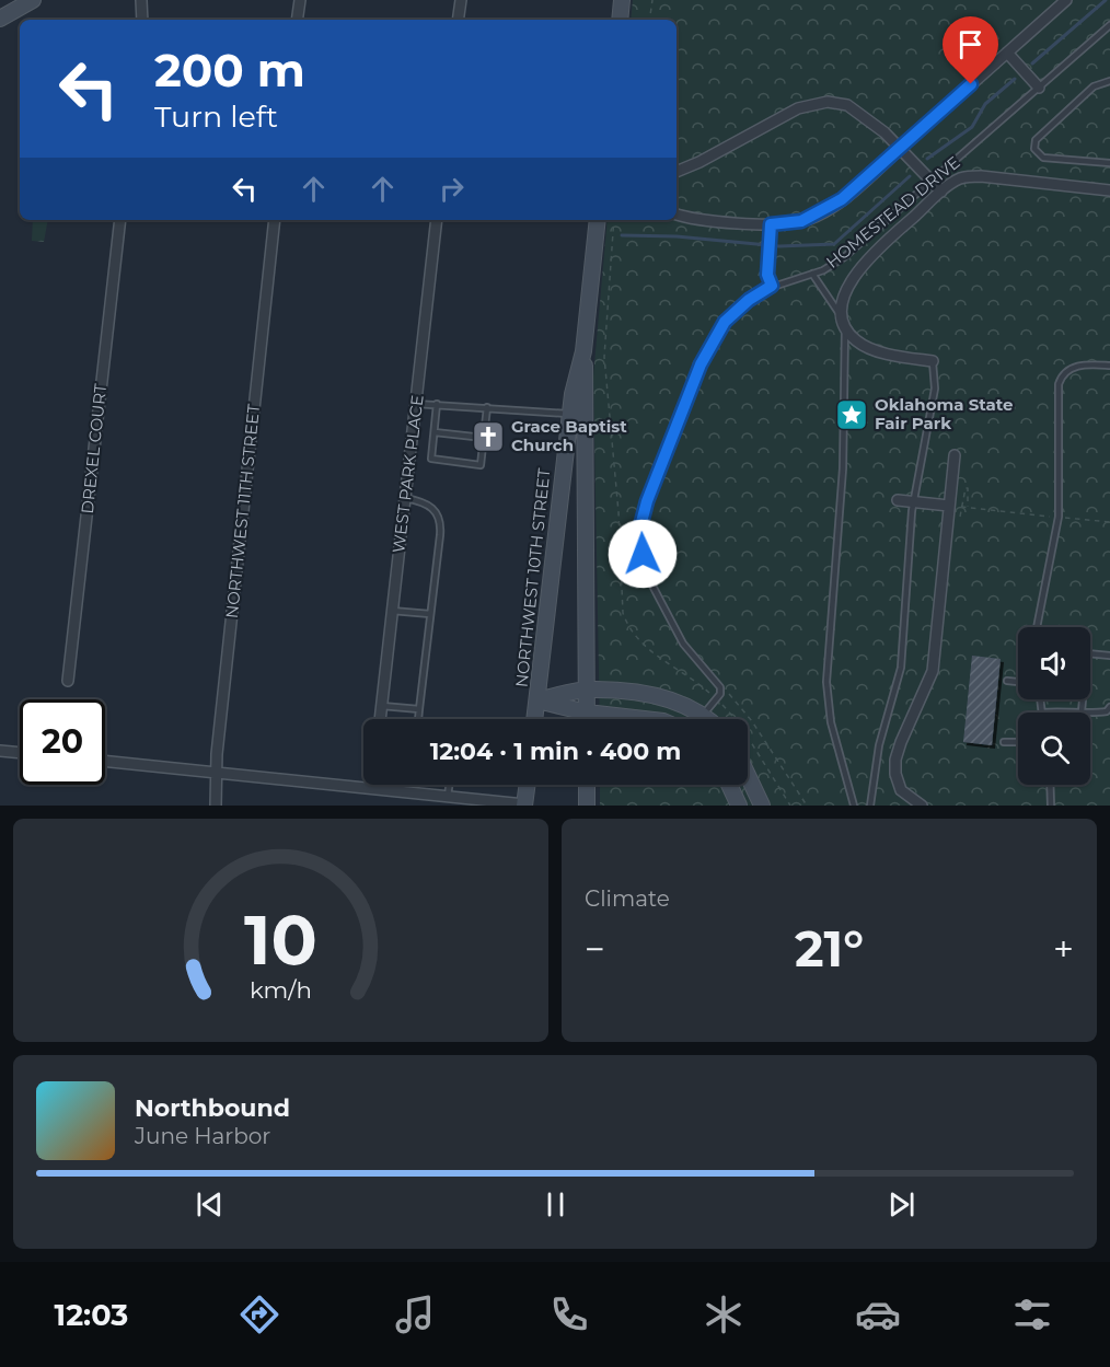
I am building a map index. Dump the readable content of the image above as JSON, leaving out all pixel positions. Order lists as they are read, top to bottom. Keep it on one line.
{"streets":{"main road":["NORTHWEST 10TH STREET"],"street":["DREXEL COURT","WEST PARK PLACE","NORTHWEST 11TH STREET"],"lane":["HOMESTEAD DRIVE"]},"places":{"place":["Oklahoma State Fair Park"],"church":["Grace Baptist Church"]},"page":{"turn":["200 m","Turn left"],"limit":"20","trip":"12:04 · 1 min · 400 m","tile":"Climate","heat":["−","21°","+"],"song":["Northbound","June Harbor"],"tabs":"12:03","gauge":["10","km/h"]}}
